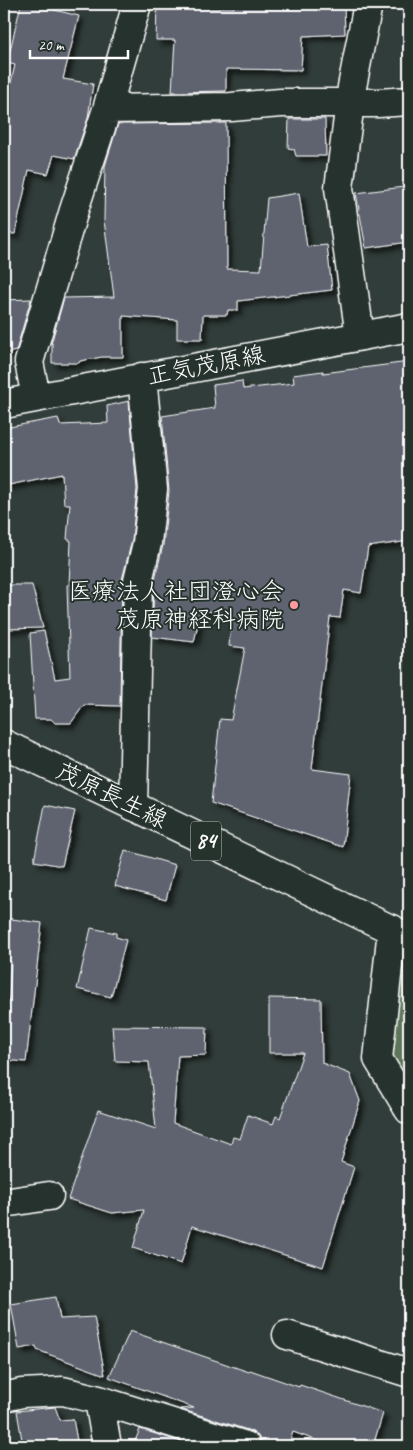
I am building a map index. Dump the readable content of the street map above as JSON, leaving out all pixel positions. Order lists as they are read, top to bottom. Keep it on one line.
{"streets":{"main road":["正気茂原線","茂原長生線","84"]},"places":["医療法人社団澄心会 茂原神経科病院"],"scale_bar":"20 m"}
